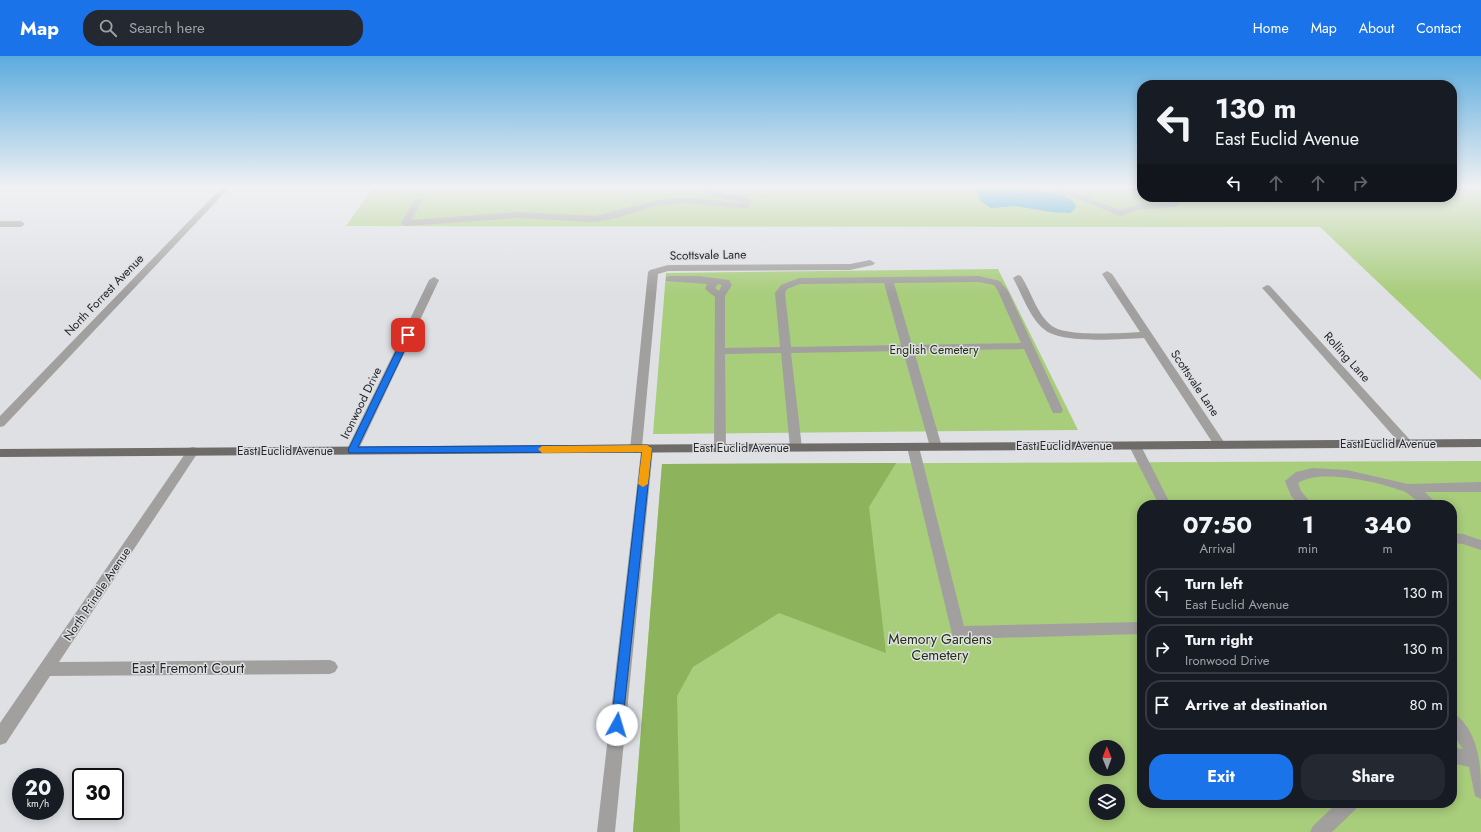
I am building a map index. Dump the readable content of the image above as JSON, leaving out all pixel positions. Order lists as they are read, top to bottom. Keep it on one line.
{"streets":{"main road":["East Euclid Avenue"],"street":["Scottsvale Lane","North Forrest Avenue","Rolling Lane","Ironwood Drive","North Prindle Avenue","East Fremont Court"]},"crossings":[["Scottsvale Lane","East Euclid Avenue"],["Rolling Lane","East Euclid Avenue"],["Ironwood Drive","East Euclid Avenue"],["East Euclid Avenue","North Prindle Avenue"],["North Prindle Avenue","East Fremont Court"]],"parks":["English Cemetery","Memory Gardens Cemetery"],"north":"top","page":{"header":"Map","search":"Search here","nav":["Home","Map","About","Contact"],"turn":["130 m","East Euclid Avenue"],"eta":["07:50","Arrival","1","min","340","m"],"list":[{"name":"Turn left","note":"East Euclid Avenue","value":"130 m"},{"name":"Turn right","note":"Ironwood Drive","value":"130 m"},{"name":"Arrive at destination","value":"80 m"}],"buttons":["Exit","Share"],"speed":"20 km/h","limit":"30"}}
